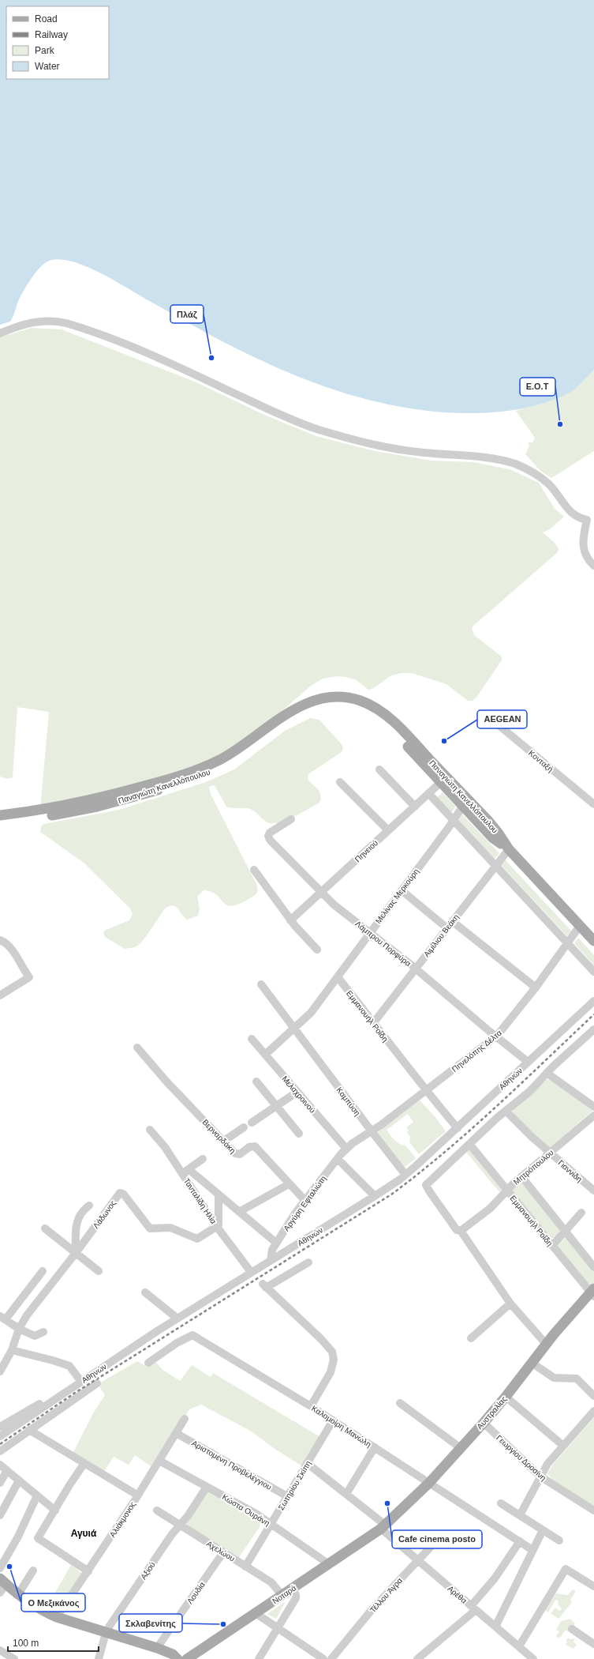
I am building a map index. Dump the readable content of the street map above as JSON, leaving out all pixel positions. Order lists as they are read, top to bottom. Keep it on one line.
{"streets":{"main road":["Παναγιώτη Κανελλόπουλου","Αυστραλίας","Νοταρά"],"street":["Κονταξή","Πηνειού","Μελίνας Μερκούρη","Αιμίλιου Βεάκη","Λάμπρου Πορφύρα","Εμμανουήλ Ροΐδη","Πηνελόπης Δέλτα","Αθηνών","Μελαχροινού","Καμπύση","Βερναρδάκη","Μητρόπουλου","Γιαννίδη","Τανταλίδη Ηλία","Αργύρη Εφταλιώτη","Λάδωνος","Καλομοίρη Μανώλη","Γεωργίου Δροσίνη","Αριστομένη Προβελέγγιου","Σωτηρίου Σκίπη","Κώστα Ουράνη","Αλιάκμονος","Αχελώου","Αξιού","Λουδία","Αρέθα","Τέλλου Άγρα"]},"crossings":[["Παναγιώτη Κανελλόπουλου","Πηνειού"],["Παναγιώτη Κανελλόπουλου","Μελίνας Μερκούρη"],["Παναγιώτη Κανελλόπουλου","Αιμίλιου Βεάκη"],["Πηνειού","Λάμπρου Πορφύρα"],["Μελίνας Μερκούρη","Λάμπρου Πορφύρα"],["Μελίνας Μερκούρη","Εμμανουήλ Ροΐδη"],["Μελίνας Μερκούρη","Μελαχροινού"],["Μελίνας Μερκούρη","Καμπύση"],["Αιμίλιου Βεάκη","Λάμπρου Πορφύρα"],["Αιμίλιου Βεάκη","Εμμανουήλ Ροΐδη"],["Λάμπρου Πορφύρα","Πηνελόπης Δέλτα"],["Λάμπρου Πορφύρα","Αθηνών"],["Εμμανουήλ Ροΐδη","Πηνελόπης Δέλτα"],["Εμμανουήλ Ροΐδη","Αθηνών"],["Εμμανουήλ Ροΐδη","Μητρόπουλου"],["Εμμανουήλ Ροΐδη","Αυστραλίας"],["Πηνελόπης Δέλτα","Μελαχροινού"],["Πηνελόπης Δέλτα","Καμπύση"],["Πηνελόπης Δέλτα","Αργύρη Εφταλιώτη"],["Αθηνών","Καμπύση"],["Αθηνών","Τανταλίδη Ηλία"],["Αθηνών","Αργύρη Εφταλιώτη"],["Μελαχροινού","Αργύρη Εφταλιώτη"],["Βερναρδάκη","Αργύρη Εφταλιώτη"],["Μητρόπουλου","Γιαννίδη"],["Τανταλίδη Ηλία","Λάδωνος"],["Αυστραλίας","Καλομοίρη Μανώλη"],["Αυστραλίας","Γεωργίου Δροσίνη"],["Αυστραλίας","Νοταρά"],["Αυστραλίας","Αρέθα"],["Καλομοίρη Μανώλη","Σωτηρίου Σκίπη"],["Αριστομένη Προβελέγγιου","Σωτηρίου Σκίπη"],["Αριστομένη Προβελέγγιου","Αλιάκμονος"],["Σωτηρίου Σκίπη","Κώστα Ουράνη"],["Σωτηρίου Σκίπη","Αχελώου"],["Σωτηρίου Σκίπη","Αρέθα"],["Κώστα Ουράνη","Αλιάκμονος"],["Κώστα Ουράνη","Αξιού"],["Κώστα Ουράνη","Νοταρά"],["Αχελώου","Αξιού"],["Αχελώου","Λουδία"],["Αχελώου","Νοταρά"],["Νοταρά","Αρέθα"],["Αρέθα","Τέλλου Άγρα"]],"districts":["Αγυιά"],"places":["Πλάζ","E.O.T","AEGEAN","Cafe cinema posto","Ο Μεξικάνος","Σκλαβενίτης"],"legend":["Road","Railway","Park","Water"],"scale_bar":"100 m"}
